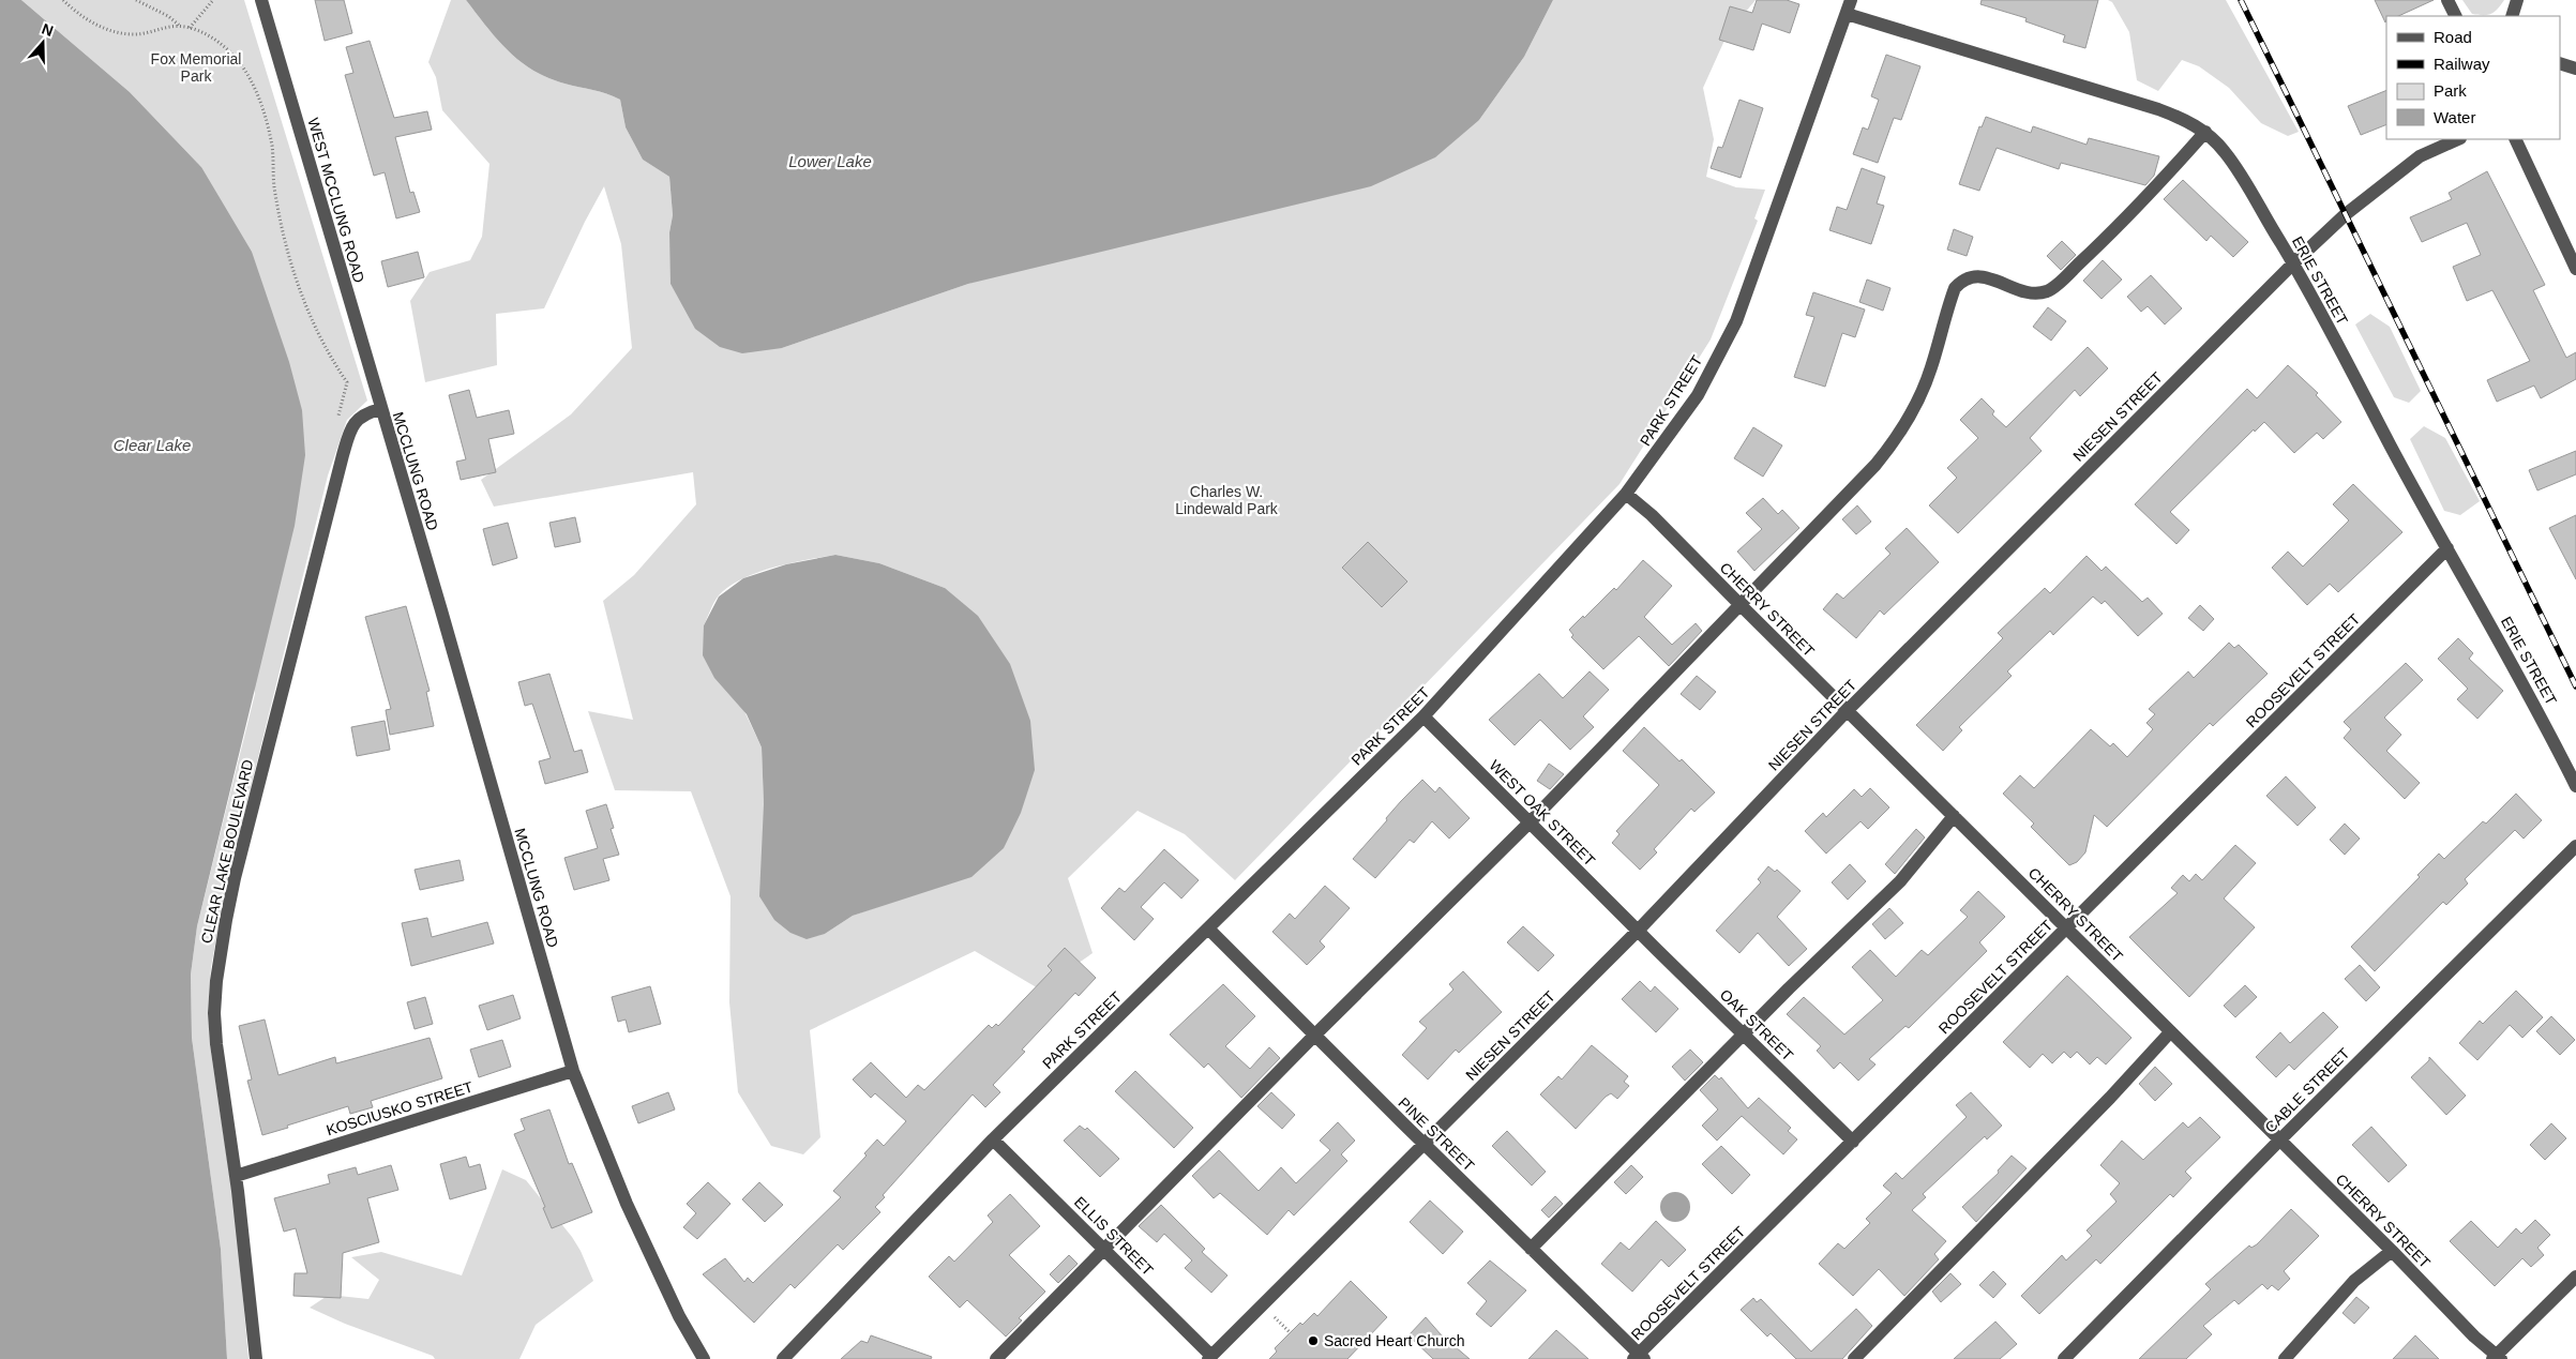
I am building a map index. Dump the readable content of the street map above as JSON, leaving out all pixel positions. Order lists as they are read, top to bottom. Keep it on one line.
{"streets":{"street":["WEST MCCLUNG ROAD","ERIE STREET","PARK STREET","NIESEN STREET","MCCLUNG ROAD","CHERRY STREET","ROOSEVELT STREET","WEST OAK STREET","CLEAR LAKE BOULEVARD","OAK STREET","CABLE STREET","KOSCIUSKO STREET","PINE STREET","ELLIS STREET"]},"crossings":[["WEST MCCLUNG ROAD","MCCLUNG ROAD"],["WEST MCCLUNG ROAD","CLEAR LAKE BOULEVARD"],["ERIE STREET","PARK STREET"],["ERIE STREET","NIESEN STREET"],["ERIE STREET","ROOSEVELT STREET"],["PARK STREET","CHERRY STREET"],["PARK STREET","WEST OAK STREET"],["PARK STREET","PINE STREET"],["PARK STREET","ELLIS STREET"],["NIESEN STREET","CHERRY STREET"],["NIESEN STREET","WEST OAK STREET"],["NIESEN STREET","OAK STREET"],["NIESEN STREET","PINE STREET"],["NIESEN STREET","ELLIS STREET"],["MCCLUNG ROAD","CLEAR LAKE BOULEVARD"],["MCCLUNG ROAD","KOSCIUSKO STREET"],["CHERRY STREET","ROOSEVELT STREET"],["CHERRY STREET","CABLE STREET"],["ROOSEVELT STREET","OAK STREET"],["ROOSEVELT STREET","PINE STREET"],["WEST OAK STREET","OAK STREET"],["CLEAR LAKE BOULEVARD","KOSCIUSKO STREET"]],"water":["Lower Lake","Clear Lake"],"parks":["Fox Memorial Park","Charles W. Lindewald Park"],"places":["Sacred Heart Church"],"legend":["Road","Railway","Park","Water"],"north":"top"}
